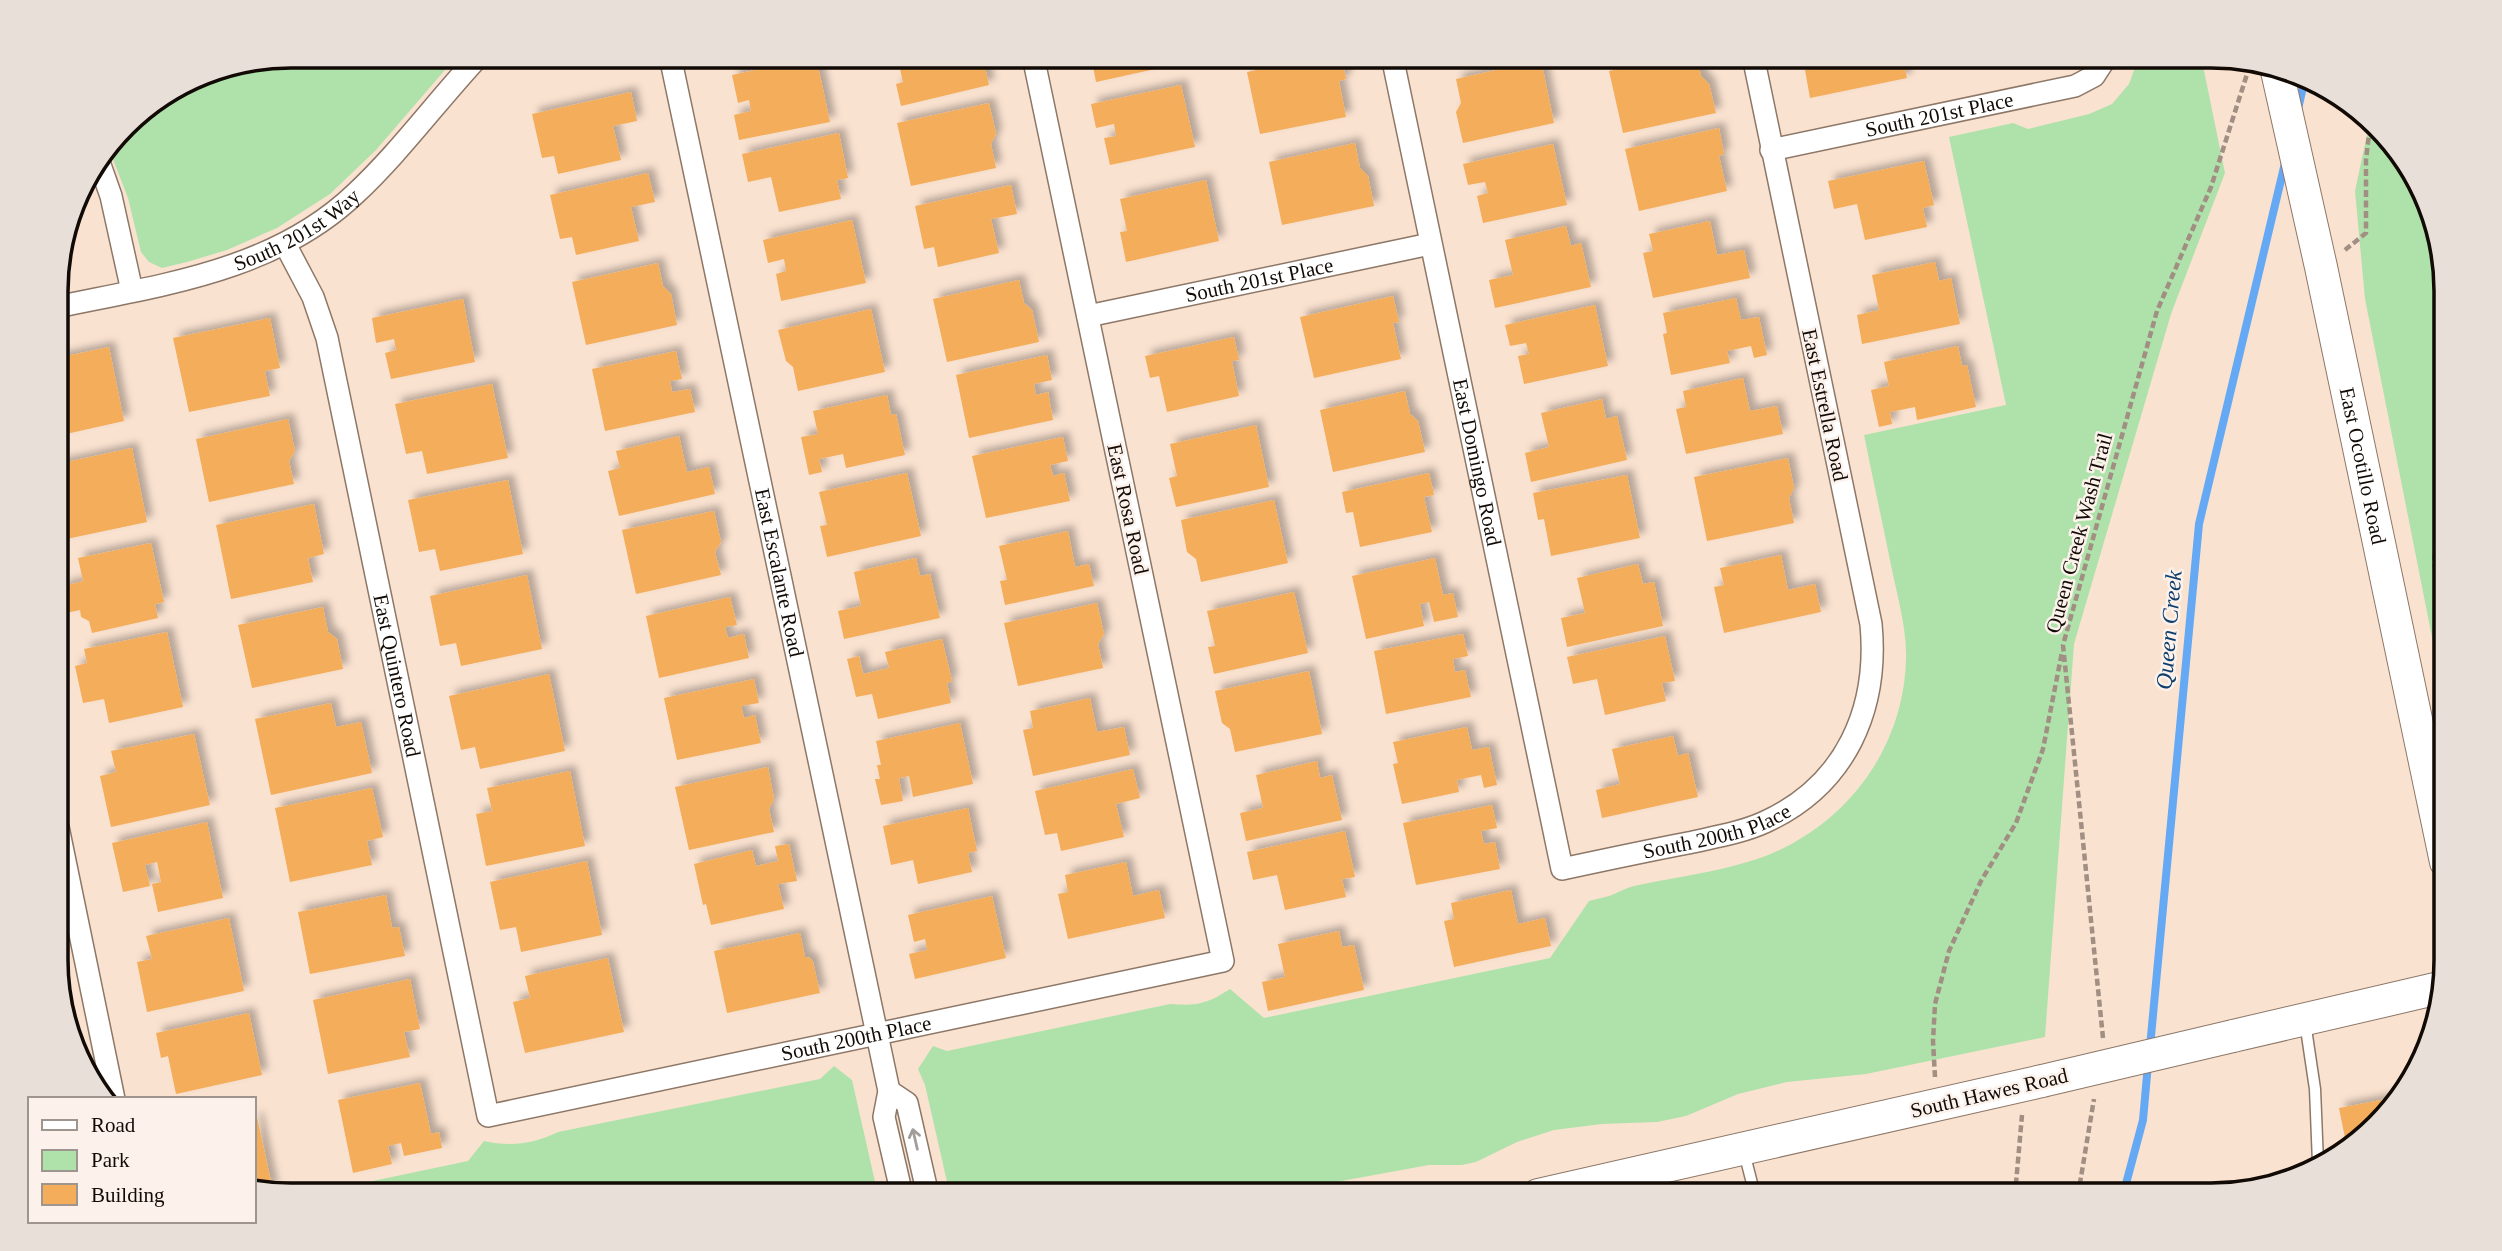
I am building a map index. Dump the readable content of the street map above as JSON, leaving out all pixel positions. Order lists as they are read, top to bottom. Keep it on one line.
{"streets":{"main road":["East Ocotillo Road","South Hawes Road"],"street":["South 201st Place","South 201st Way","East Estrella Road","East Domingo Road","East Rosa Road","East Escalante Road","East Quintero Road","South 200th Place"],"path":["Queen Creek Wash Trail"]},"crossings":[["South 201st Place","East Estrella Road"],["South 201st Place","East Domingo Road"],["South 201st Place","East Rosa Road"],["South 201st Way","East Quintero Road"],["East Estrella Road","South 200th Place"],["East Domingo Road","South 200th Place"],["East Rosa Road","South 200th Place"],["East Escalante Road","South 200th Place"],["East Quintero Road","South 200th Place"]],"water":["Queen Creek"],"legend":["Road","Park","Building"]}
